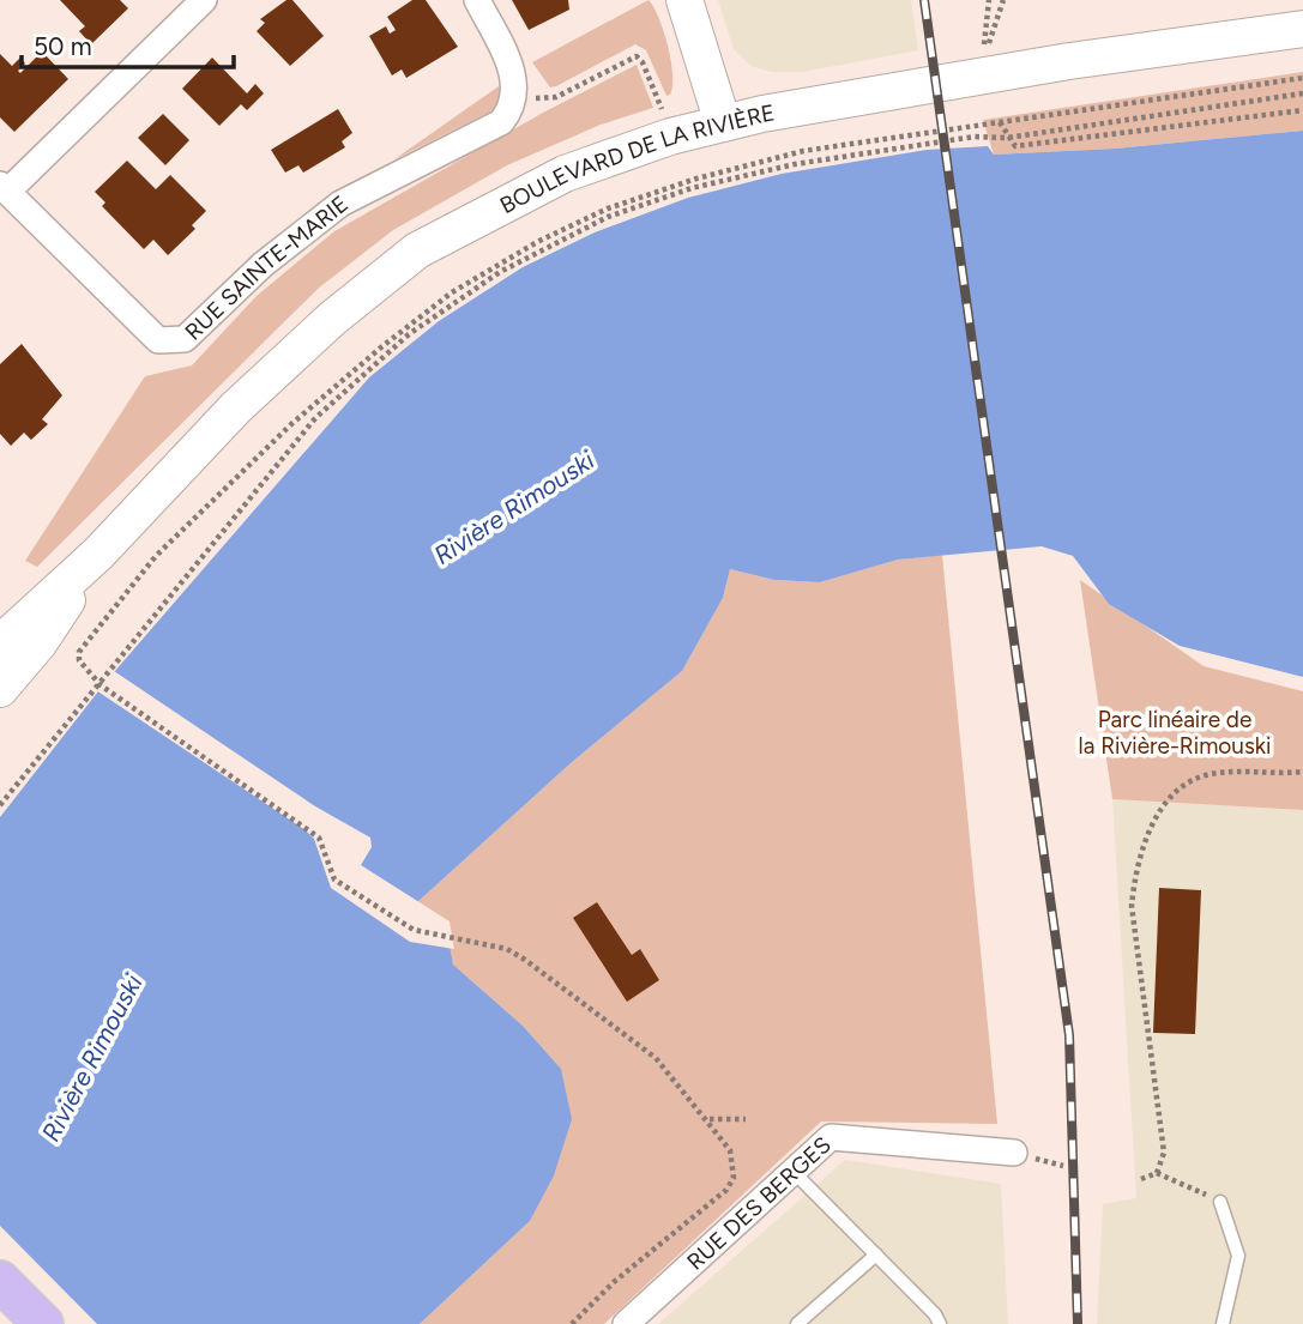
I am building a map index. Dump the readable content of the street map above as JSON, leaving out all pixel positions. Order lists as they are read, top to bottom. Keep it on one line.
{"streets":{"main road":["BOULEVARD DE LA RIVIÈRE"],"street":["RUE SAINTE-MARIE","RUE DES BERGES"]},"water":["Rivière Rimouski"],"parks":["Parc linéaire de la Rivière-Rimouski"],"scale_bar":"50 m"}
